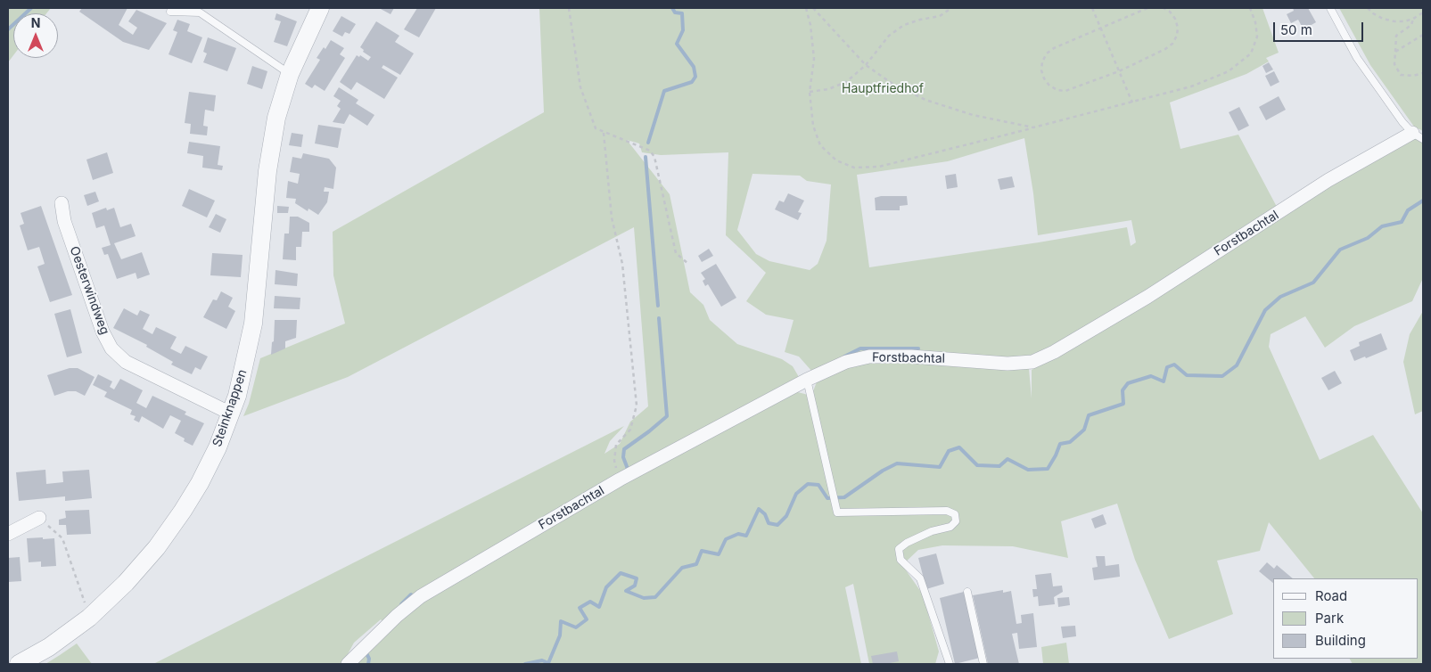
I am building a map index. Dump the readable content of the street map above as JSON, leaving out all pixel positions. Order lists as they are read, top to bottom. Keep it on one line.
{"streets":{"street":["Forstbachtal","Oesterwindweg","Steinknappen"]},"crossings":[["Oesterwindweg","Steinknappen"]],"parks":["Hauptfriedhof"],"legend":["Road","Park","Building"],"scale_bar":"50 m","north":"top"}
